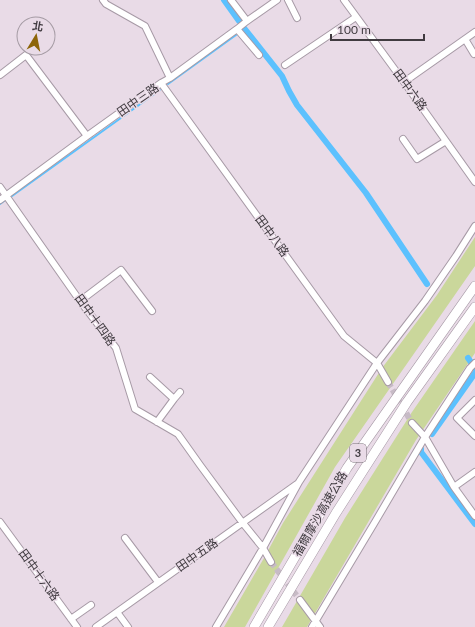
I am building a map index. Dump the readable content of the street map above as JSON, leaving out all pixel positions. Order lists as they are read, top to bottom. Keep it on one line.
{"streets":{"highway":["3","福爾摩沙高速公路"],"street":["田中六路","田中三路","田中八路","田中十四路","田中五路","田中十六路"]},"crossings":[["田中三路","田中八路"],["田中三路","田中十四路"],["田中十四路","田中五路"]],"scale_bar":"100 m","north":"top"}
